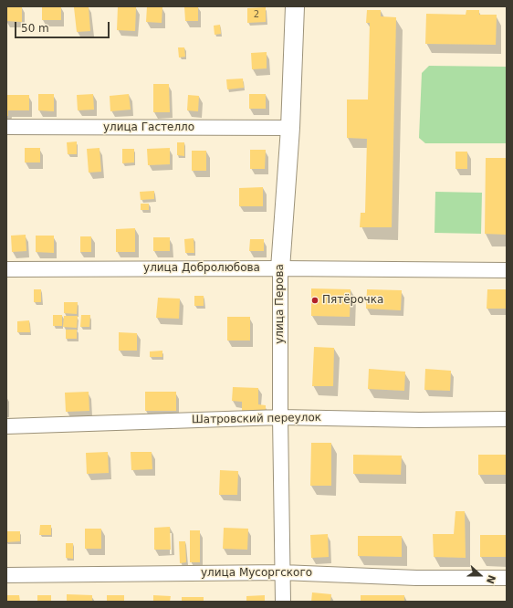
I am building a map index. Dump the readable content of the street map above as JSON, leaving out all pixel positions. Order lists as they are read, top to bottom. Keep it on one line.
{"streets":{"street":["улица Гастелло","улица Добролюбова","улица Перова","Шатровский переулок","улица Мусоргского"]},"crossings":[["улица Гастелло","улица Перова"],["улица Добролюбова","улица Перова"],["улица Перова","Шатровский переулок"],["улица Перова","улица Мусоргского"]],"places":["Пятёрочка"],"house_numbers":["2"],"scale_bar":"50 m","north":"right"}
